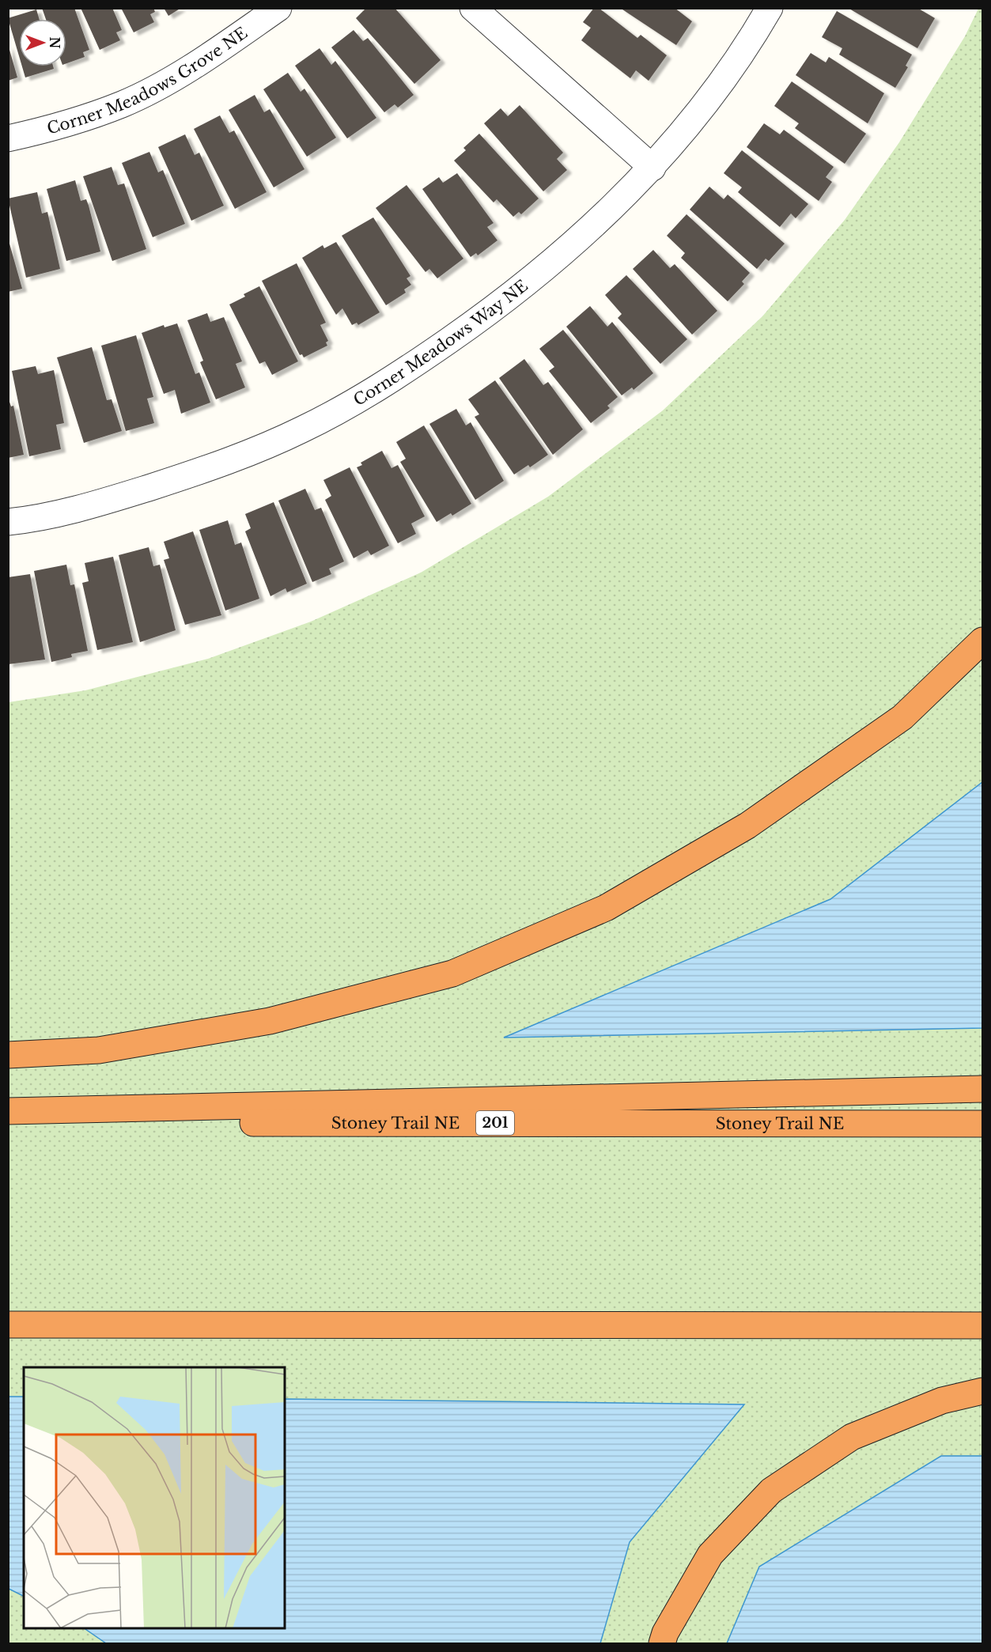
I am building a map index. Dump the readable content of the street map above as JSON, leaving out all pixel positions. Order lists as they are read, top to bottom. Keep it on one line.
{"streets":{"highway":["Stoney Trail NE","201"],"street":["Corner Meadows Grove NE","Corner Meadows Way NE"]},"north":"right"}
